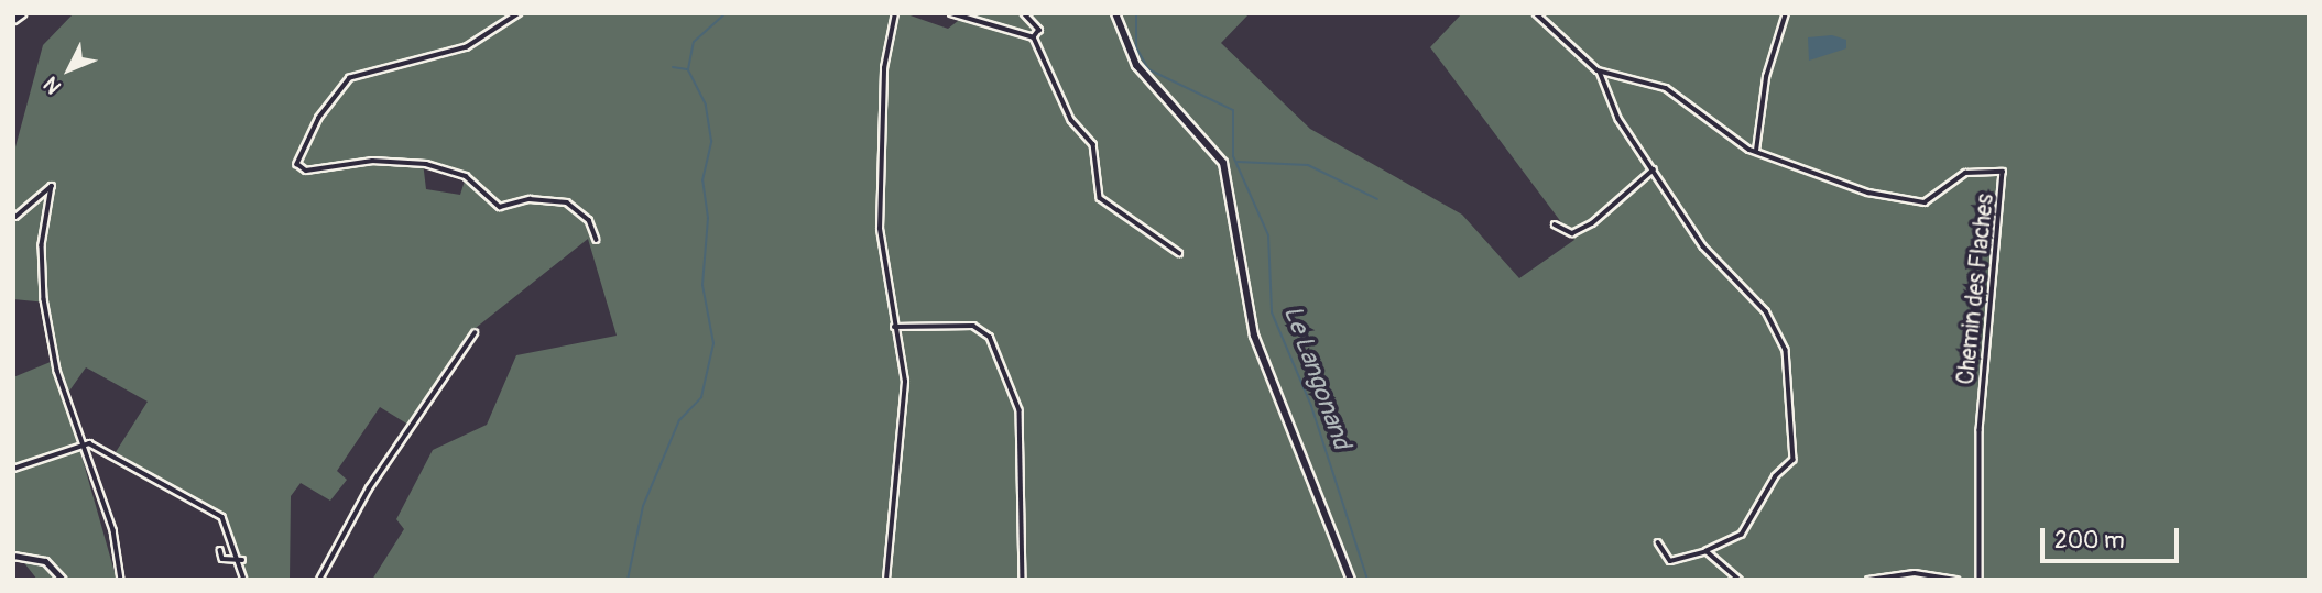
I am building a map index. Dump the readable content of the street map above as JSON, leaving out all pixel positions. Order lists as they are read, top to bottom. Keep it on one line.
{"streets":{"street":["Chemin des Flaches"]},"water":["Le Langonand"],"scale_bar":"200 m","north":"bottom left"}
